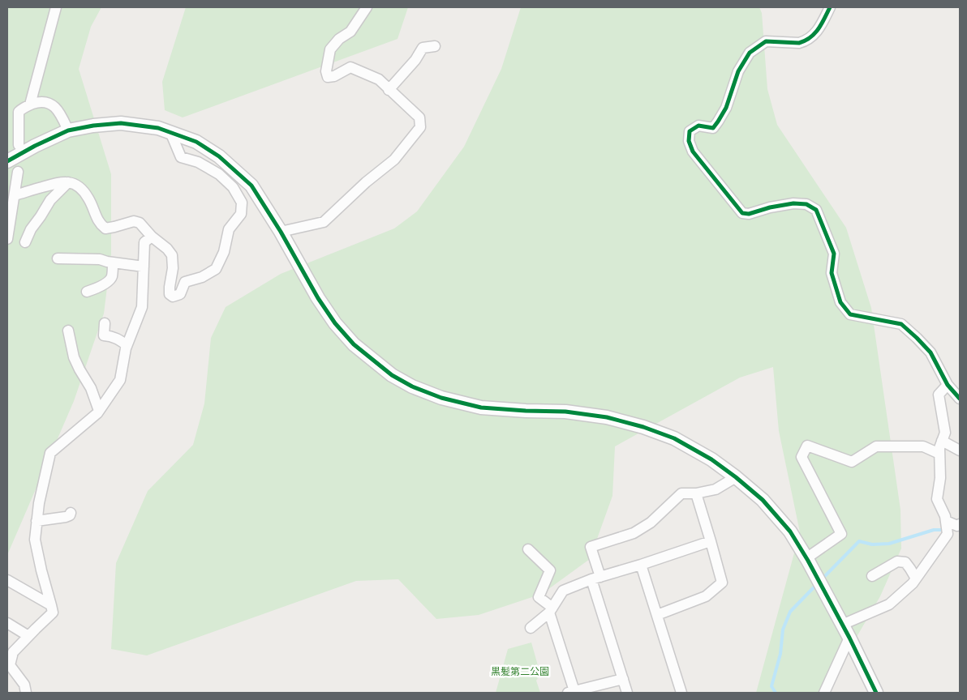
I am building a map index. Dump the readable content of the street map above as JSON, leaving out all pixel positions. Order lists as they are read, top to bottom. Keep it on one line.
{"parks":["黒髪第二公園"]}
